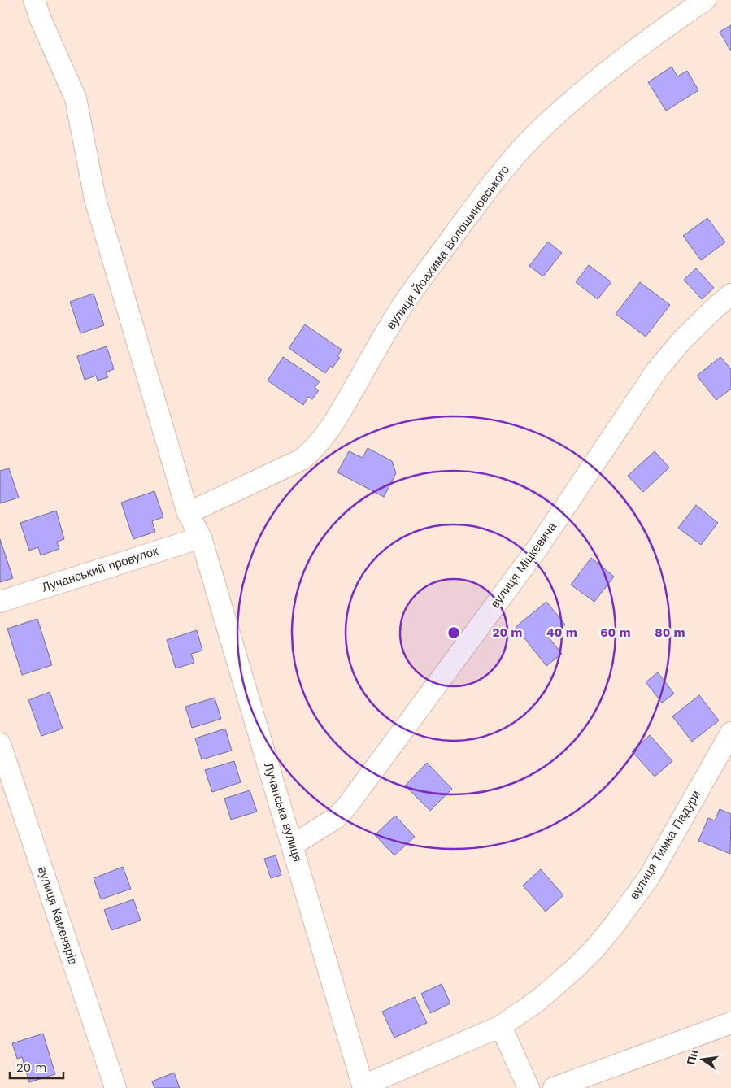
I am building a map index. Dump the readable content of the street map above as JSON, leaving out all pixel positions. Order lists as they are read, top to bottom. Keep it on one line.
{"streets":{"street":["вулиця Йоахима Волошиновського","вулиця Міцкевича","Лучанський провулок","Лучанська вулиця","вулиця Тимка Падури","вулиця Каменярів"]},"crossings":[["вулиця Йоахима Волошиновського","Лучанська вулиця"],["вулиця Міцкевича","Лучанська вулиця"],["Лучанський провулок","Лучанська вулиця"],["Лучанська вулиця","вулиця Тимка Падури"]],"scale_bar":"20 m","north":"left","rings":["20 m","40 m","60 m","80 m"]}
